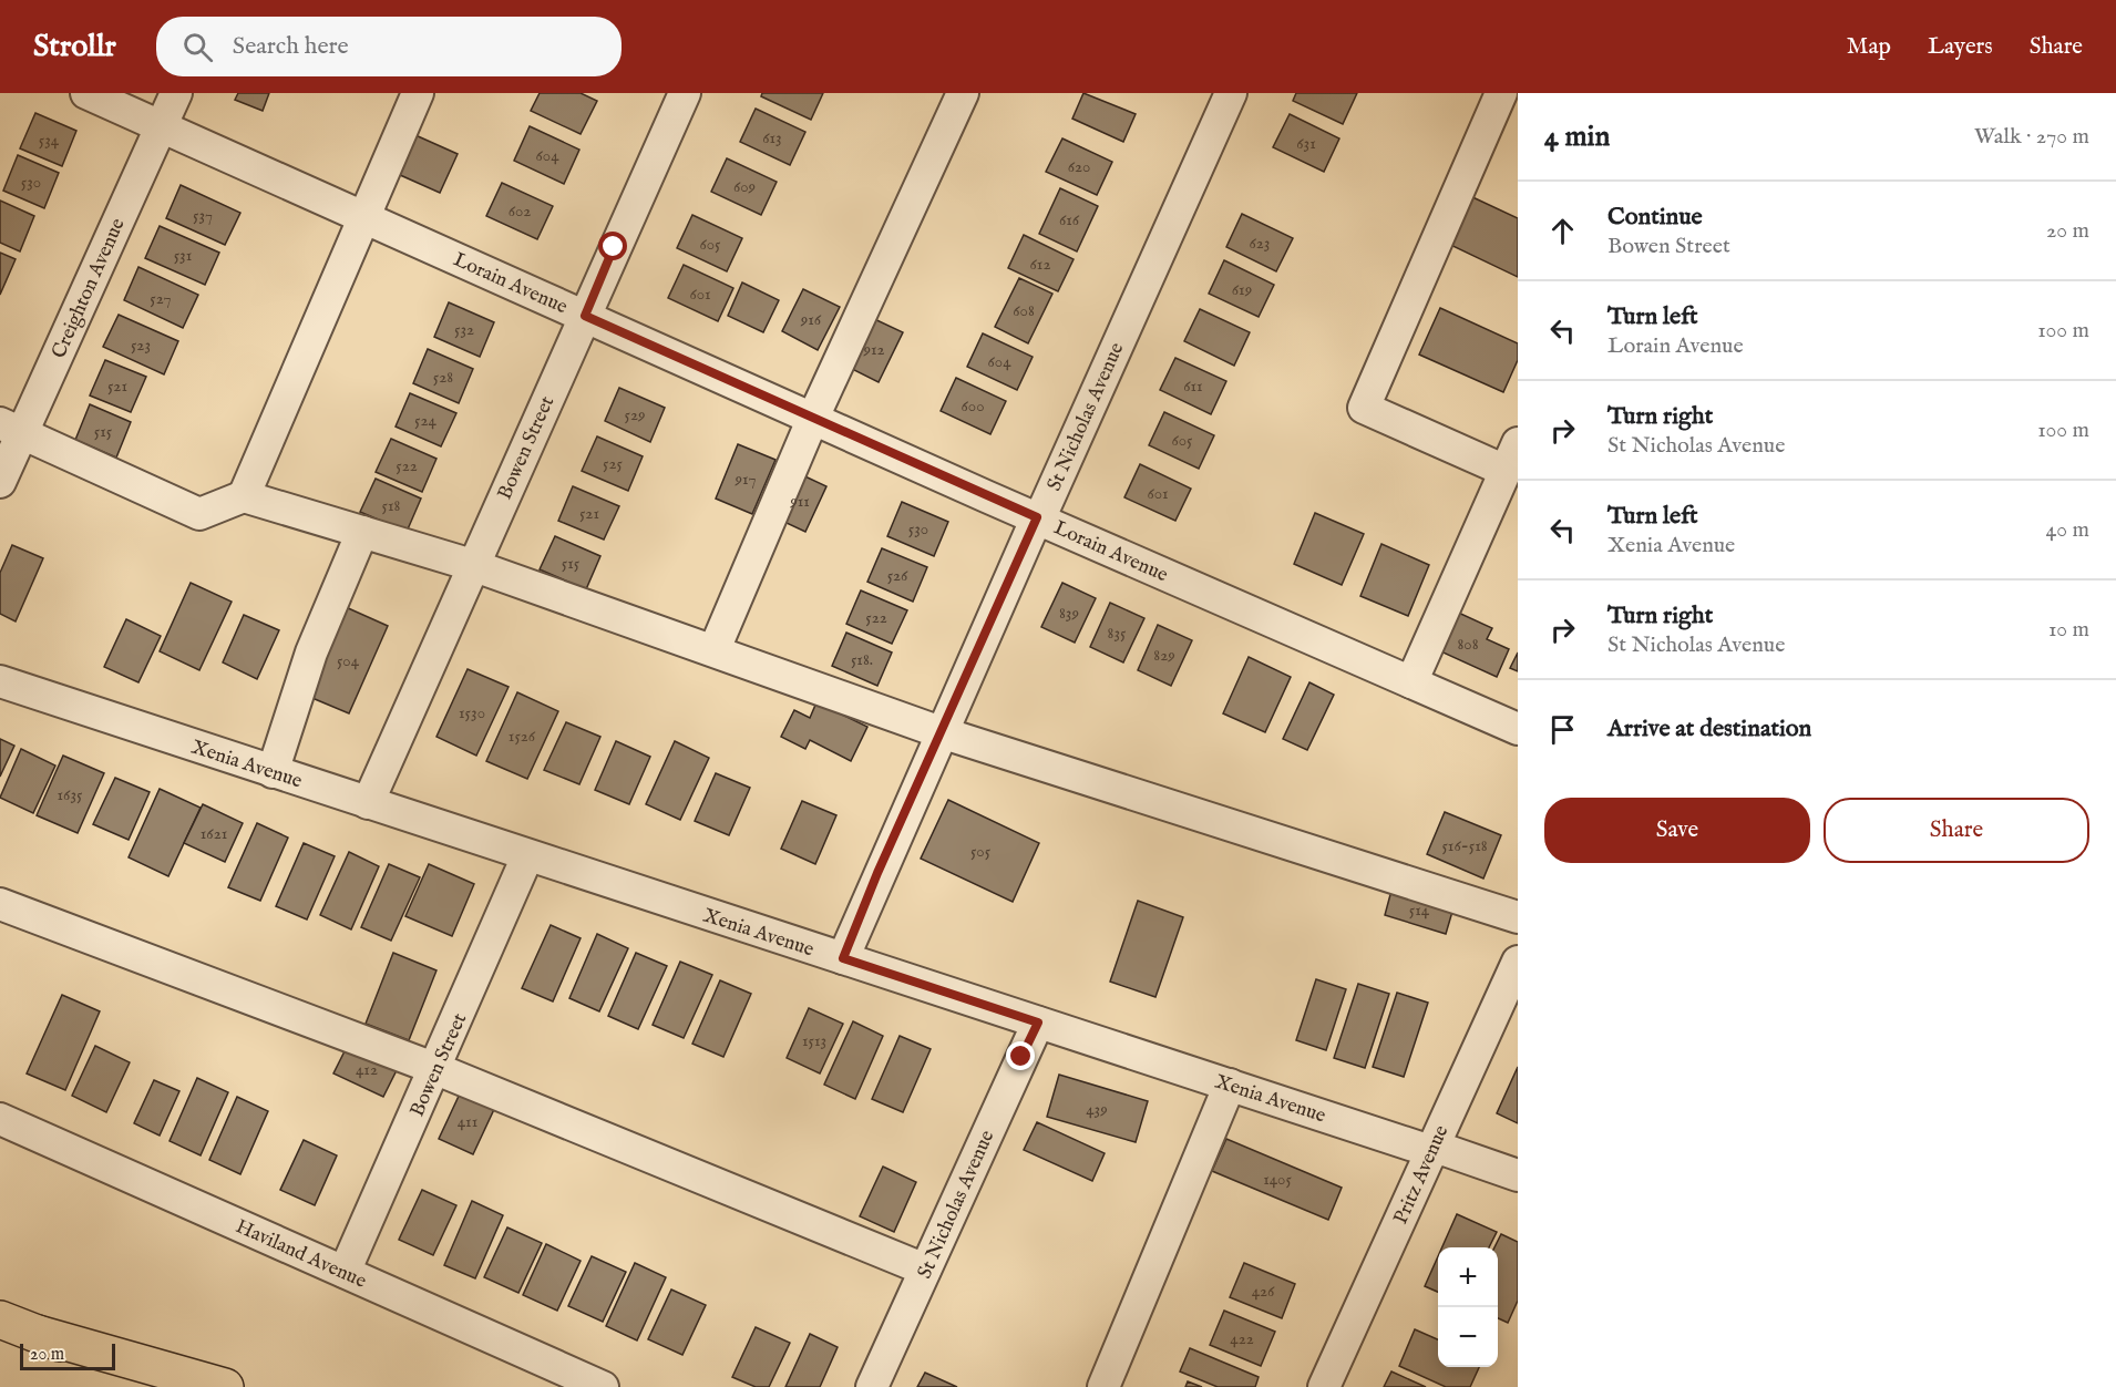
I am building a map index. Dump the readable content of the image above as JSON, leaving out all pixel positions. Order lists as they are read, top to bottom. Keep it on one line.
{"streets":{"street":["Lorain Avenue","Creighton Avenue","St Nicholas Avenue","Bowen Street","Xenia Avenue","Pritz Avenue","Haviland Avenue"]},"crossings":[["Lorain Avenue","Creighton Avenue"],["Lorain Avenue","St Nicholas Avenue"],["Lorain Avenue","Bowen Street"],["St Nicholas Avenue","Xenia Avenue"],["Bowen Street","Xenia Avenue"],["Bowen Street","Haviland Avenue"],["Xenia Avenue","Pritz Avenue"]],"house_numbers":["613","534","631","604","620","530","609","602","537","616","623","605","531","612","619","601","527","608","916","532","523","912","604","528","521","611","600","529","524","515","605","525","522","917","601","911","518","521","530","515","526","839","522","835","808","829","518.","504","1530","1526","1635","1621","516-518","505","514","1513","412","439","411","1405","426","422"],"scale_bar":"20 m","page":{"header":"Strollr","search":"Search here","nav":["Map","Layers","Share"],"heading":["4 min","Walk · 270 m"],"list":[["Continue","Bowen Street","20 m"],["Turn left","Lorain Avenue","100 m"],["Turn right","St Nicholas Avenue","100 m"],["Turn left","Xenia Avenue","40 m"],["Turn right","St Nicholas Avenue","10 m"],"Arrive at destination"],"buttons":["Save","Share"],"map_buttons":["+","−"],"scale":"20 m"}}
